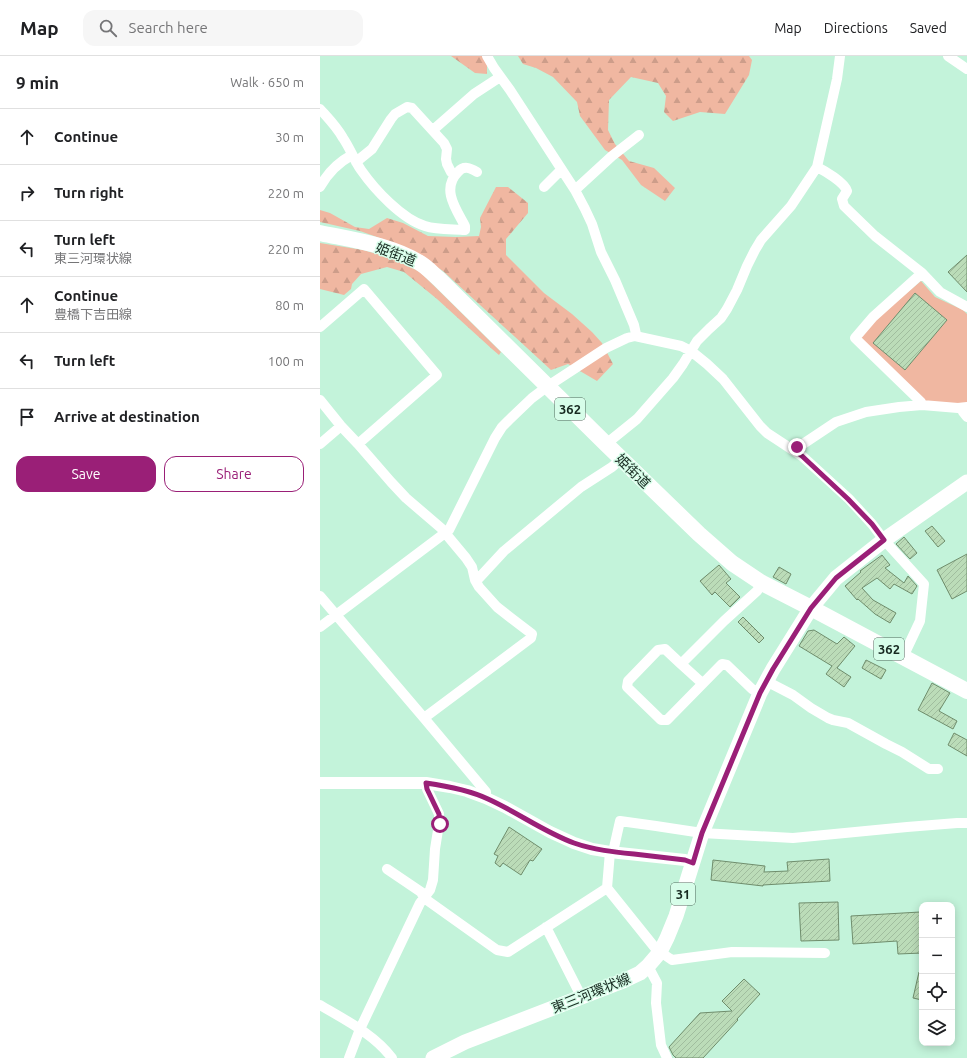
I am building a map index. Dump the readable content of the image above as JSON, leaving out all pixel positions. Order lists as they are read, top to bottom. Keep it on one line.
{"streets":{"highway":["姫街道","362"],"main road":["31","東三河環状線"]},"crossings":[["姫街道","東三河環状線"]],"page":{"header":"Map","search":"Search here","nav":["Map","Directions","Saved"],"heading":["9 min","Walk · 650 m"],"list":[["Continue","30 m"],["Turn right","220 m"],["Turn left","東三河環状線","220 m"],["Continue","豊橋下吉田線","80 m"],["Turn left","100 m"],"Arrive at destination"],"buttons":["Save","Share"],"map_buttons":["+","−"]}}
